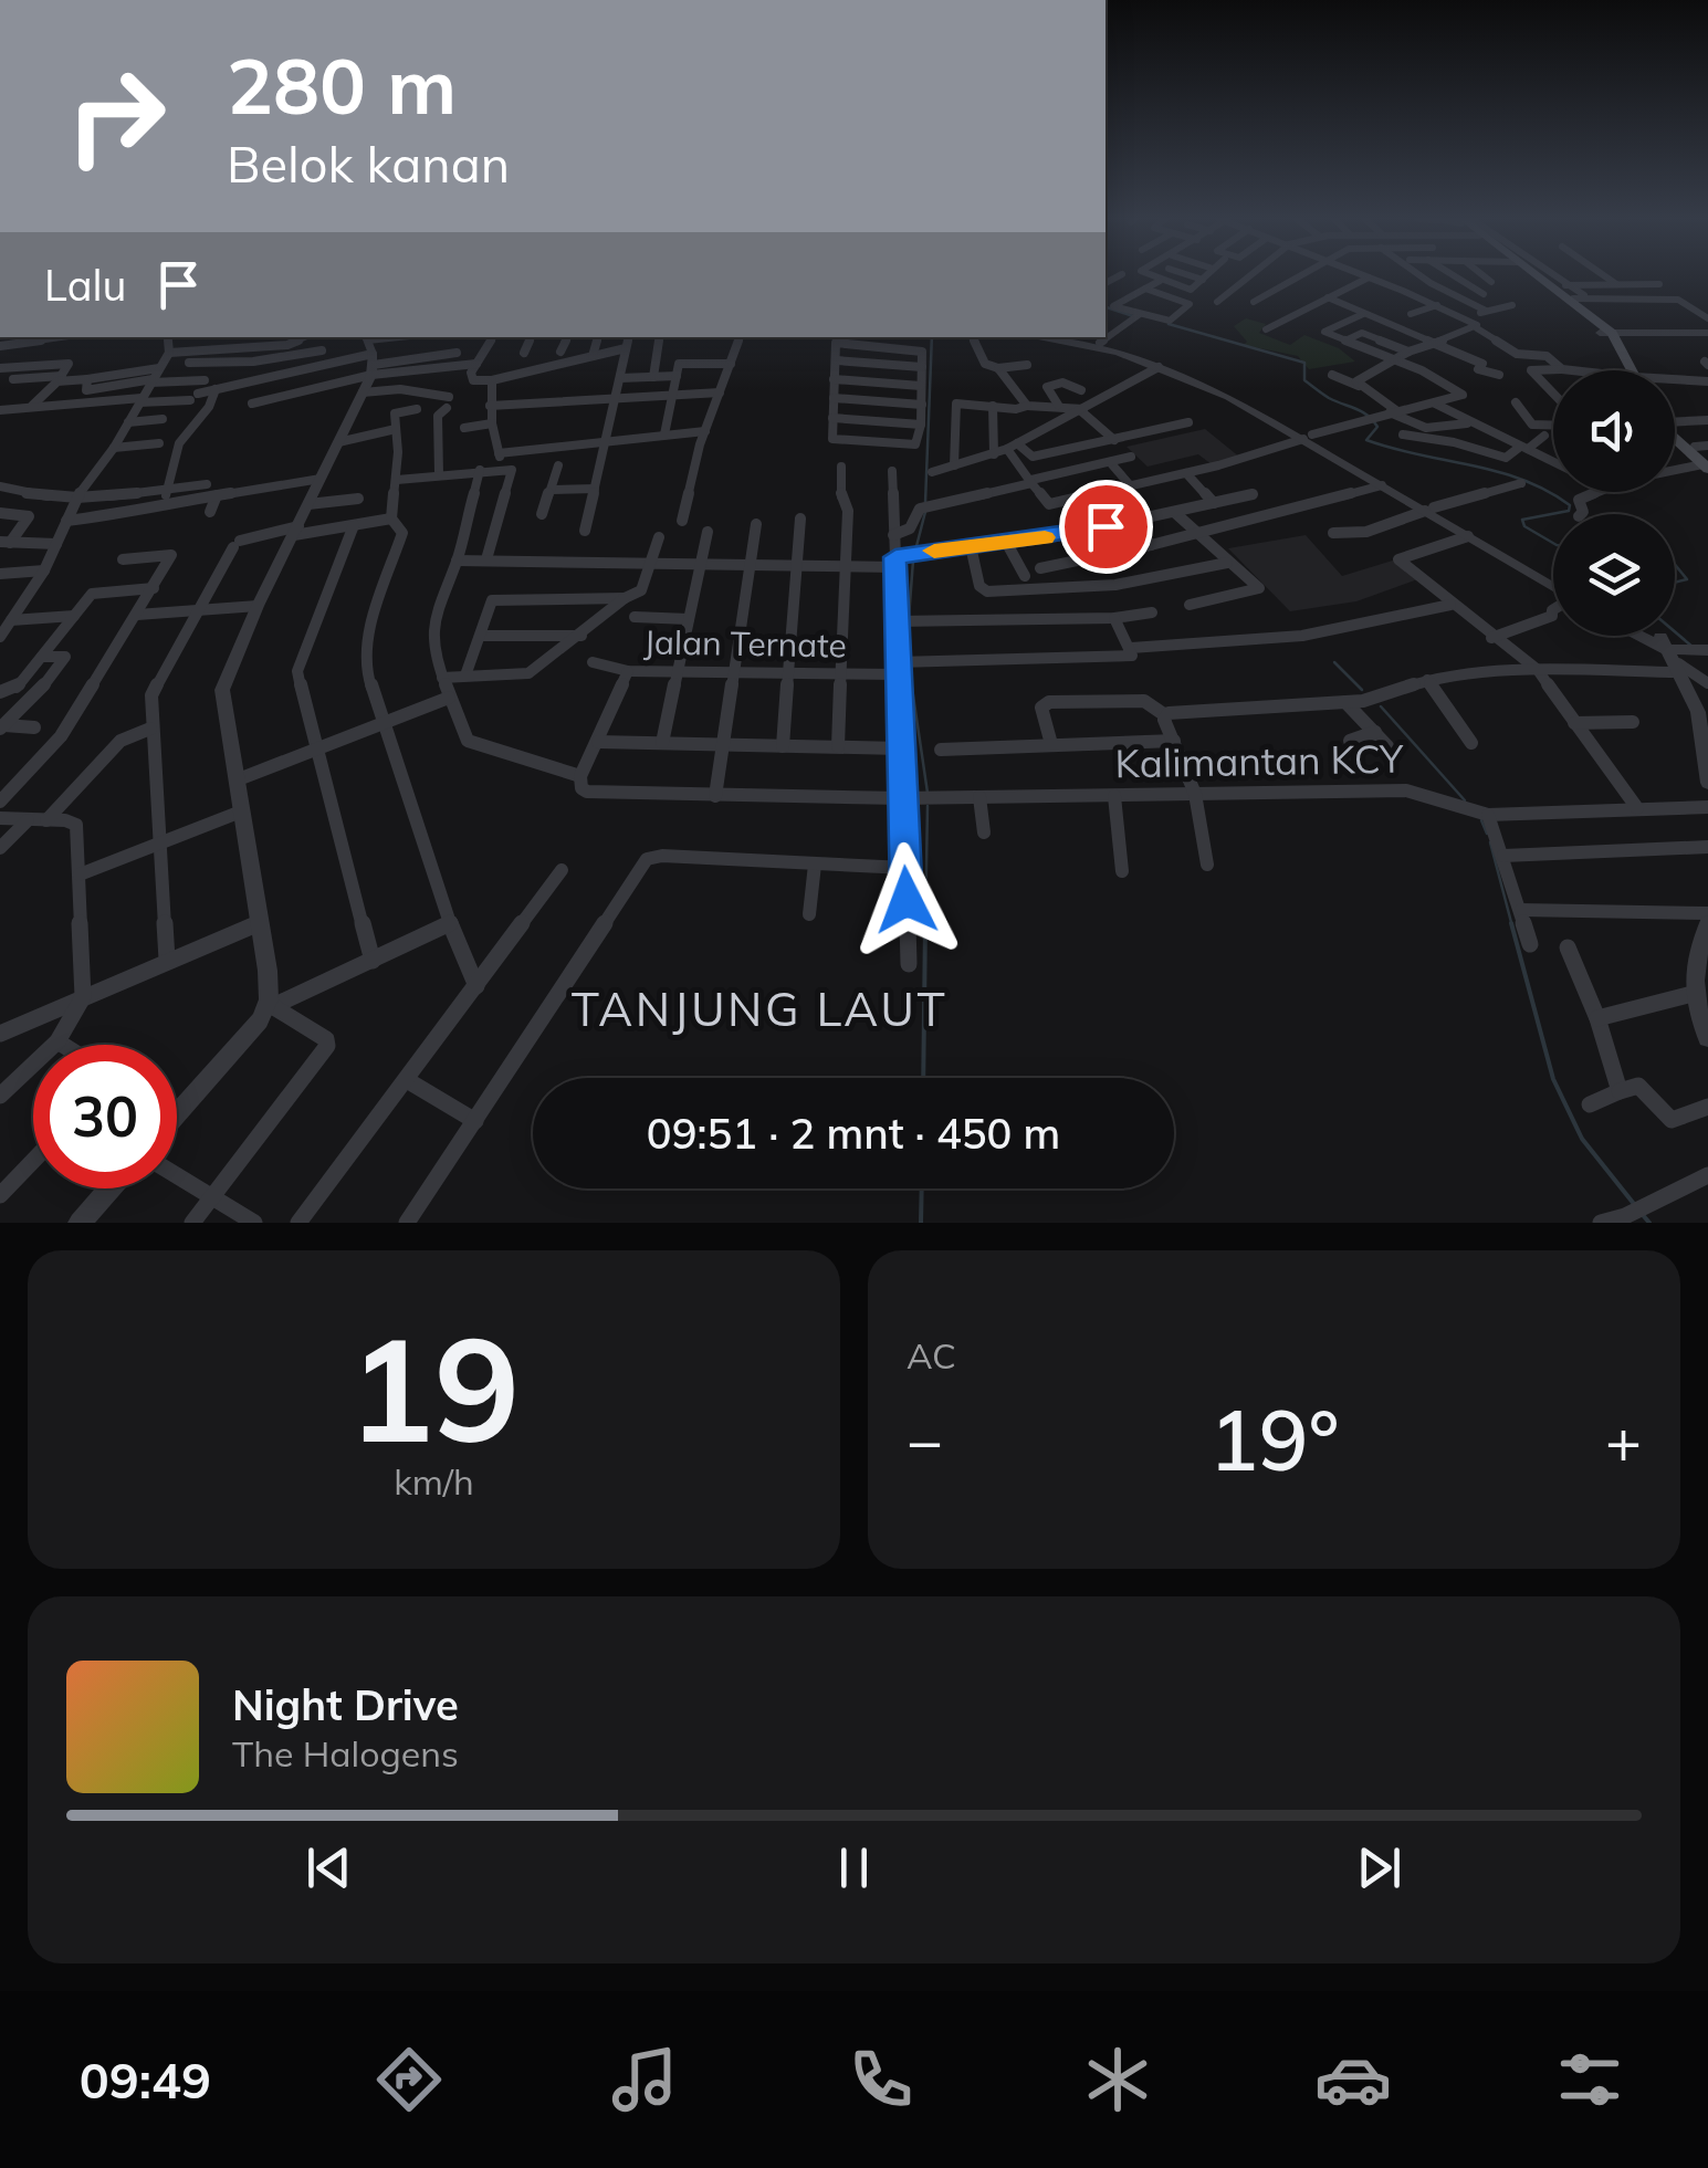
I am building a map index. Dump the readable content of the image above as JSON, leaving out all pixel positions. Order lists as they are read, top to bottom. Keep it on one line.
{"streets":{"street":["Jalan Ternate","Kalimantan KCY"]},"districts":["TANJUNG LAUT"],"page":{"turn":["280 m","Belok kanan"],"then":"Lalu","limit":"30","trip":"09:51 · 2 mnt · 450 m","tile":[["19","km/h"],"AC"],"heat":["−","19°","+"],"song":["Night Drive","The Halogens"],"tabs":"09:49"}}
